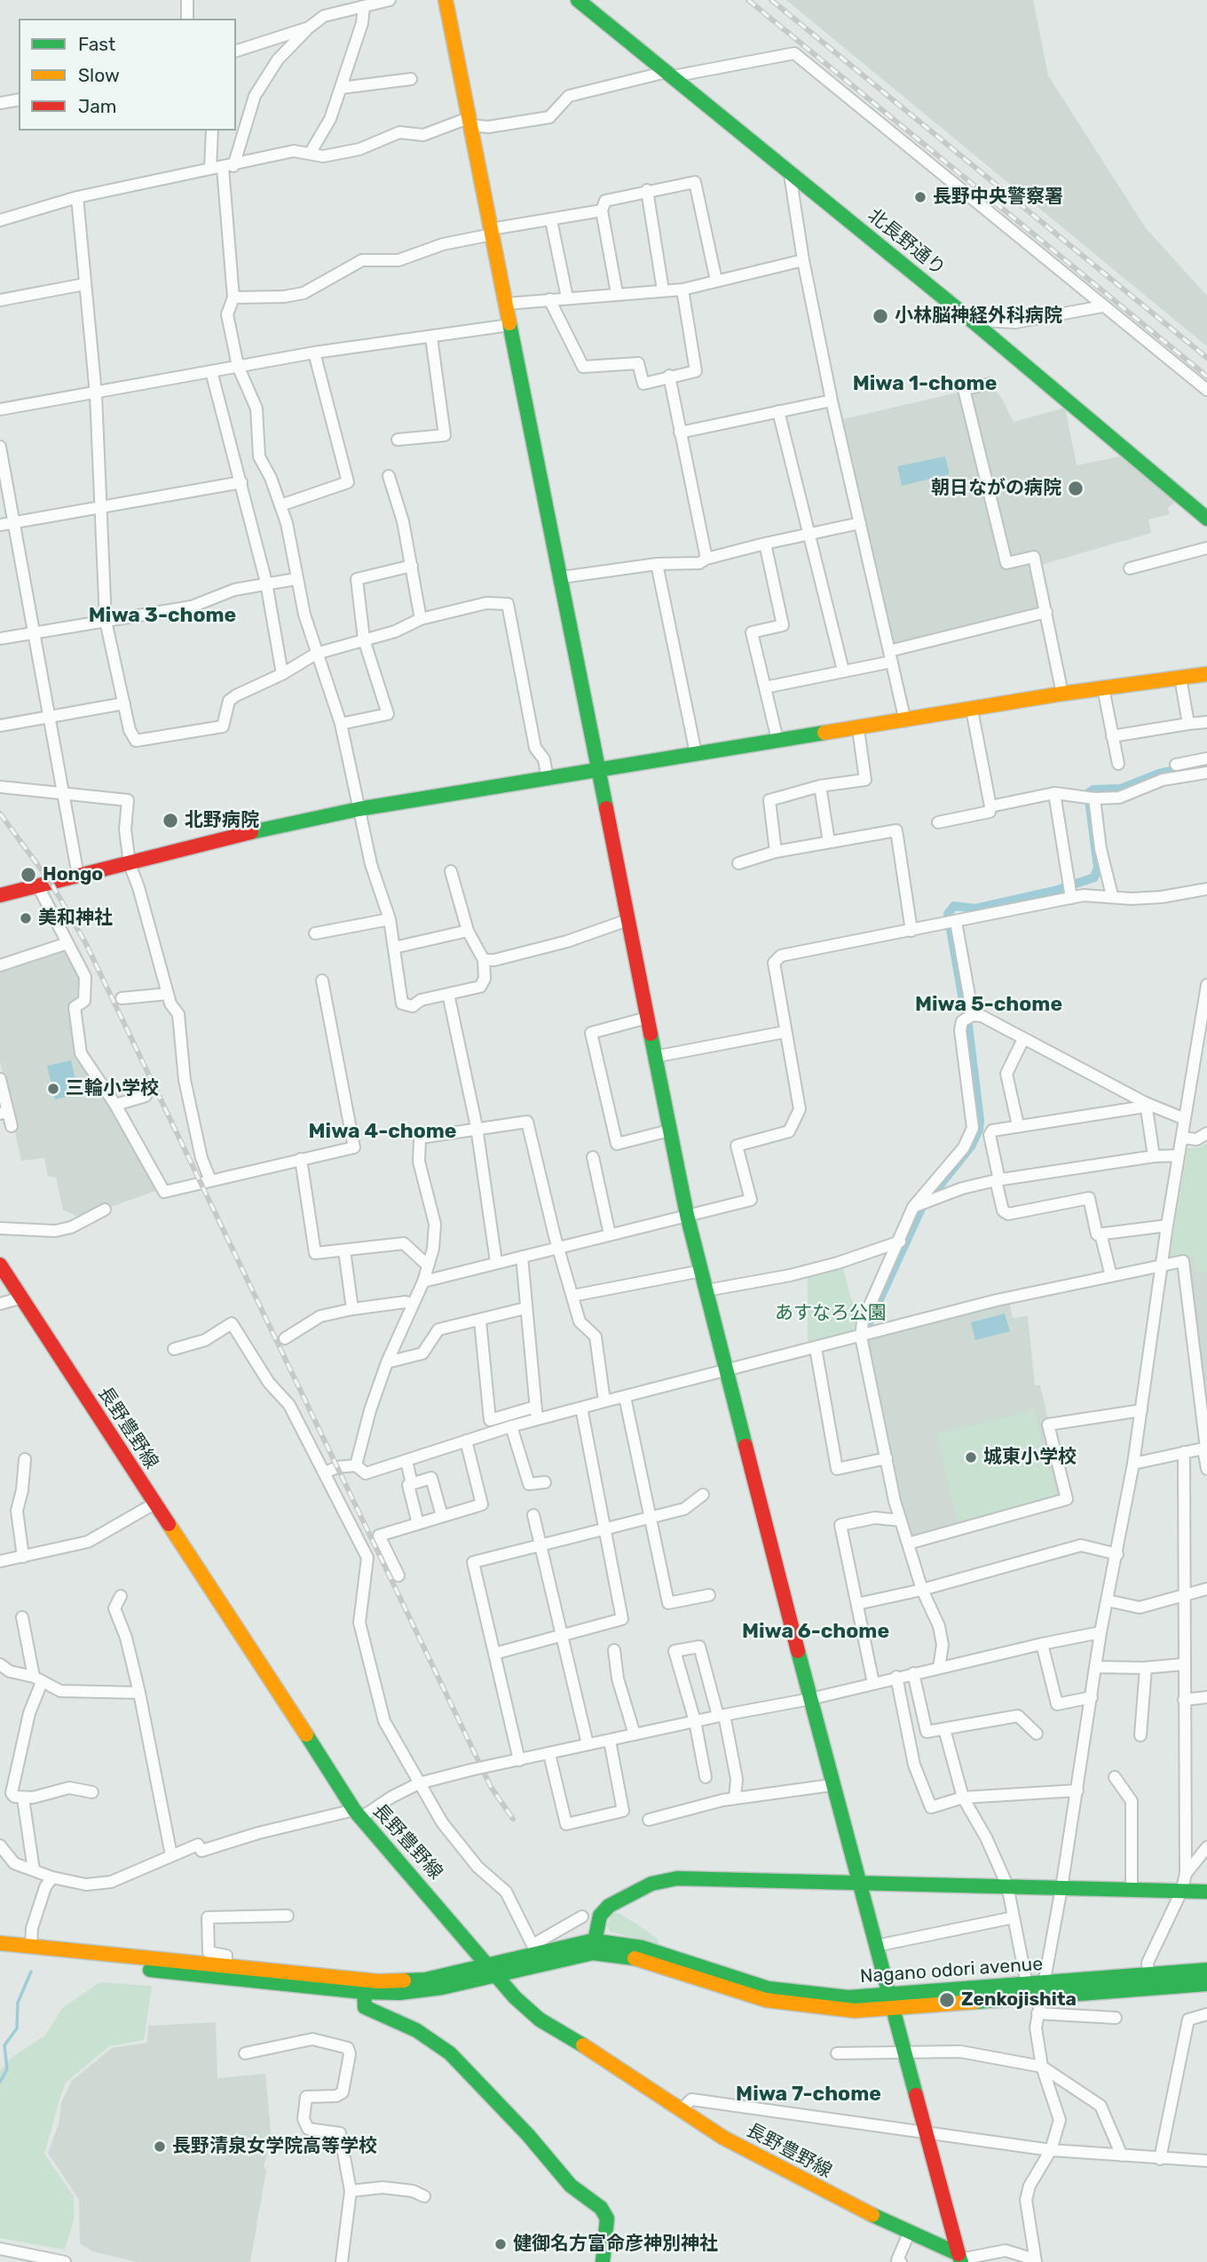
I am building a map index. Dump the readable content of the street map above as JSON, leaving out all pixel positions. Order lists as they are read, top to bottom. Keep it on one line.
{"streets":{"street":["北長野通り","長野豊野線","Nagano odori avenue"]},"districts":["Miwa 1-chome","Miwa 3-chome","Miwa 5-chome","Miwa 4-chome","Miwa 6-chome","Miwa 7-chome"],"parks":["あすなろ公園"],"places":["長野中央警察署","小林脳神経外科病院","朝日ながの病院","北野病院","Hongo","美和神社","三輪小学校","城東小学校","Zenkojishita","長野清泉女学院高等学校","健御名方富命彦神別神社"],"legend":["Fast","Slow","Jam"]}
